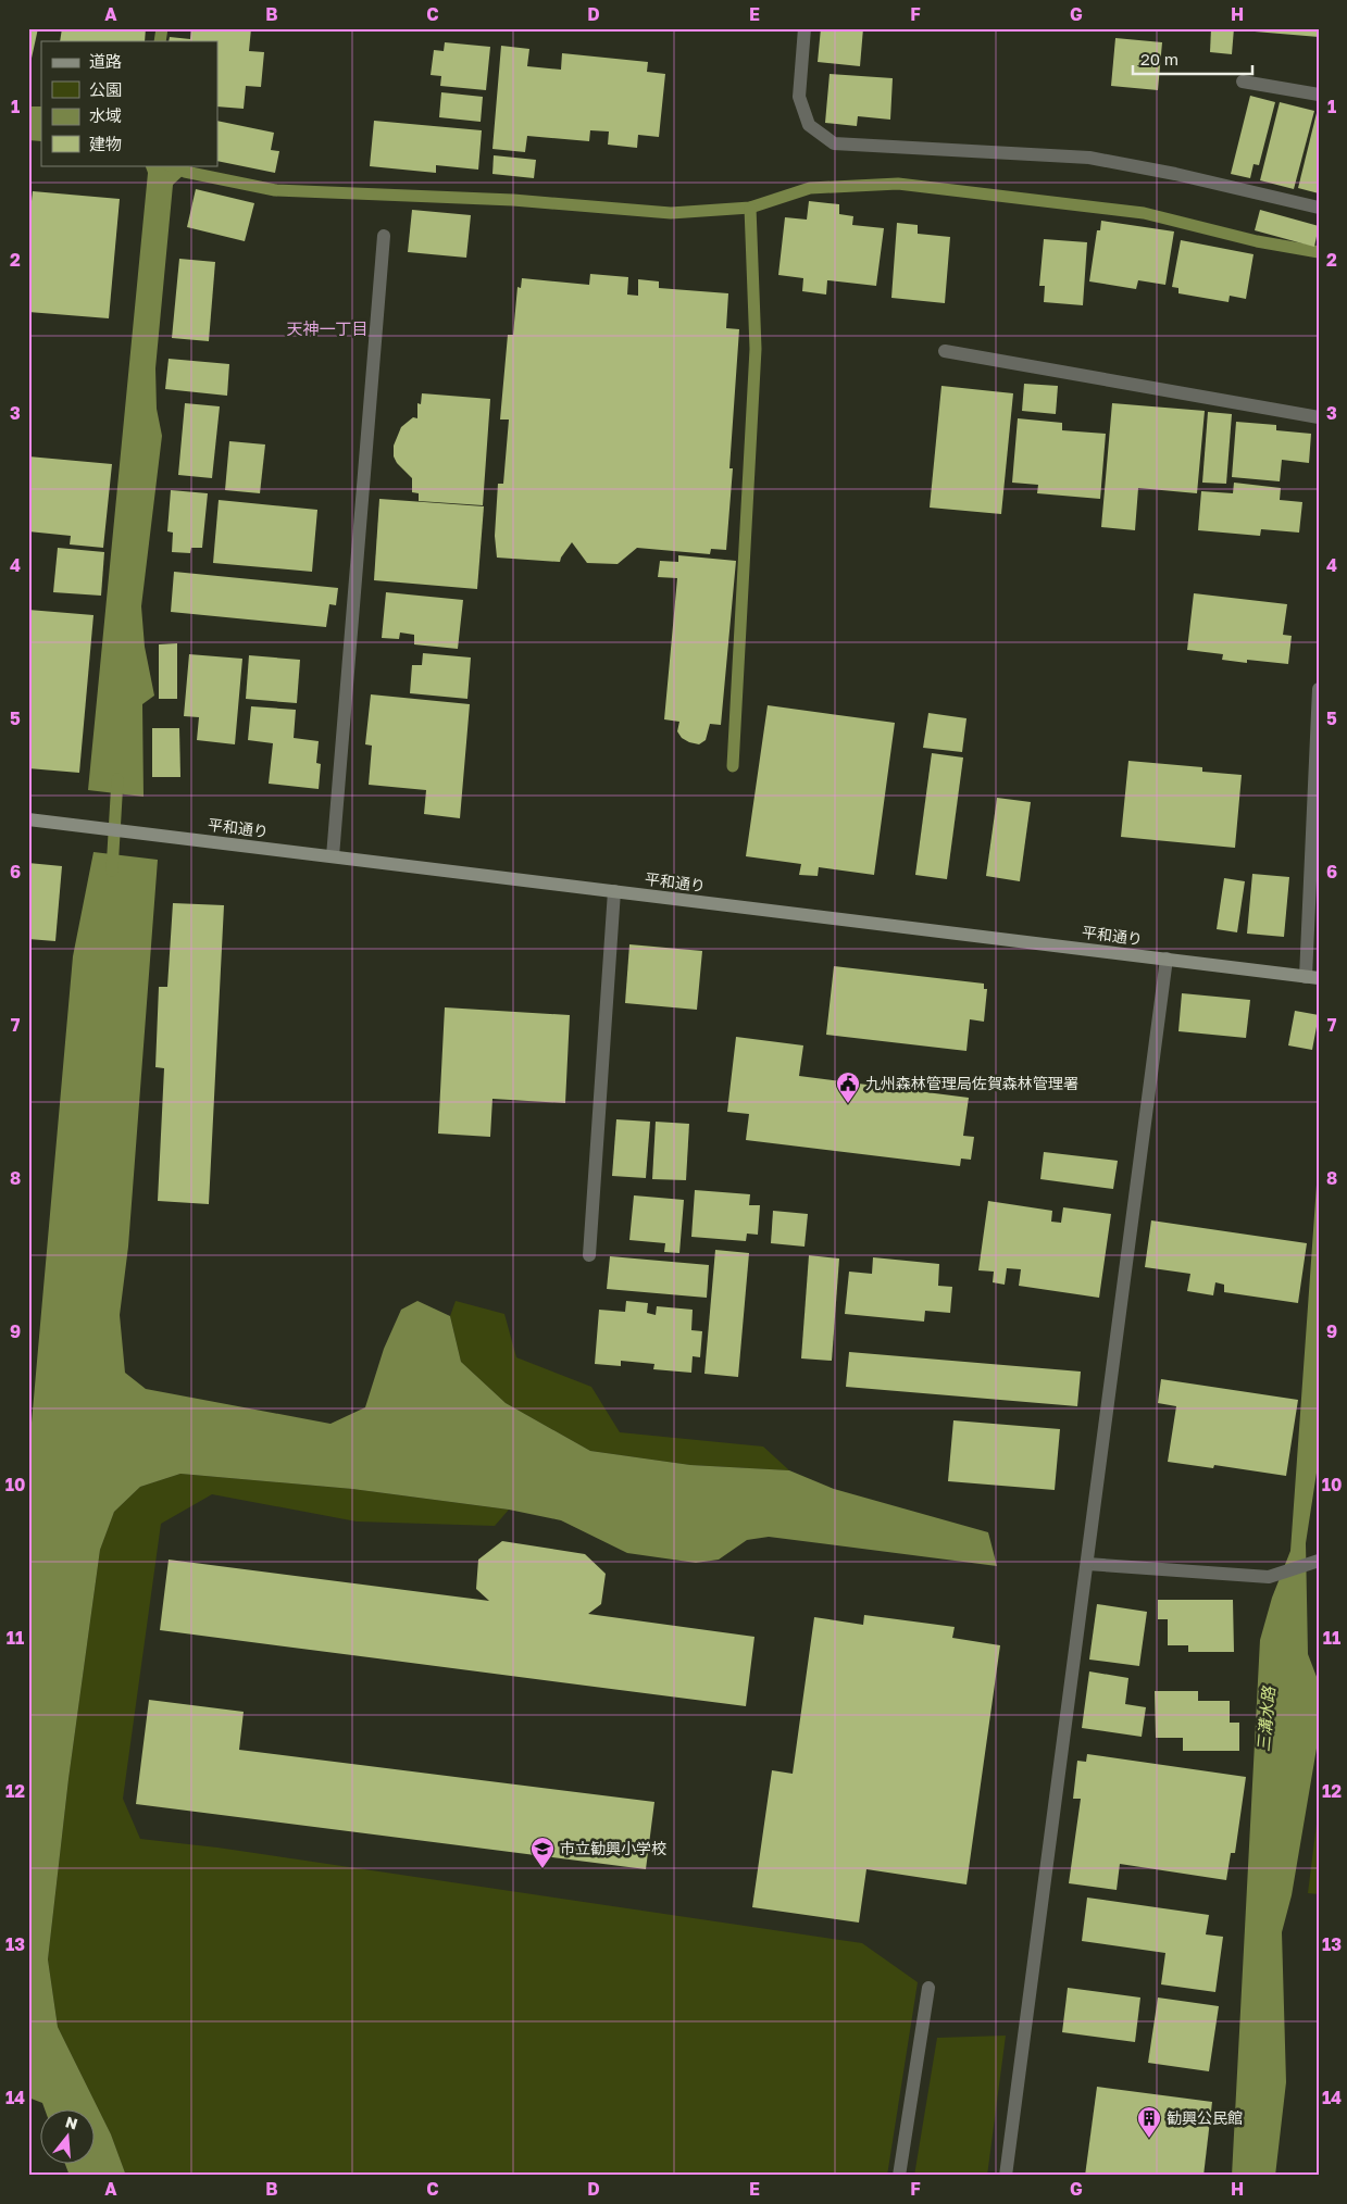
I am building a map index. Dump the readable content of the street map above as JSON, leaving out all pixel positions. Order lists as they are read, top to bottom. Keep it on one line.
{"streets":{"street":["平和通り"]},"districts":["天神一丁目"],"water":["三溝水路"],"places":{"public building":["九州森林管理局佐賀森林管理署"],"school or university":["市立勧興小学校"],"building":["勧興公民館"]},"legend":["道路","公園","水域","建物"],"scale_bar":"20 m","north":"top","grid":{"columns":["A","B","C","D","E","F","G","H"],"rows":["1","2","3","4","5","6","7","8","9","10","11","12","13","14"]}}
